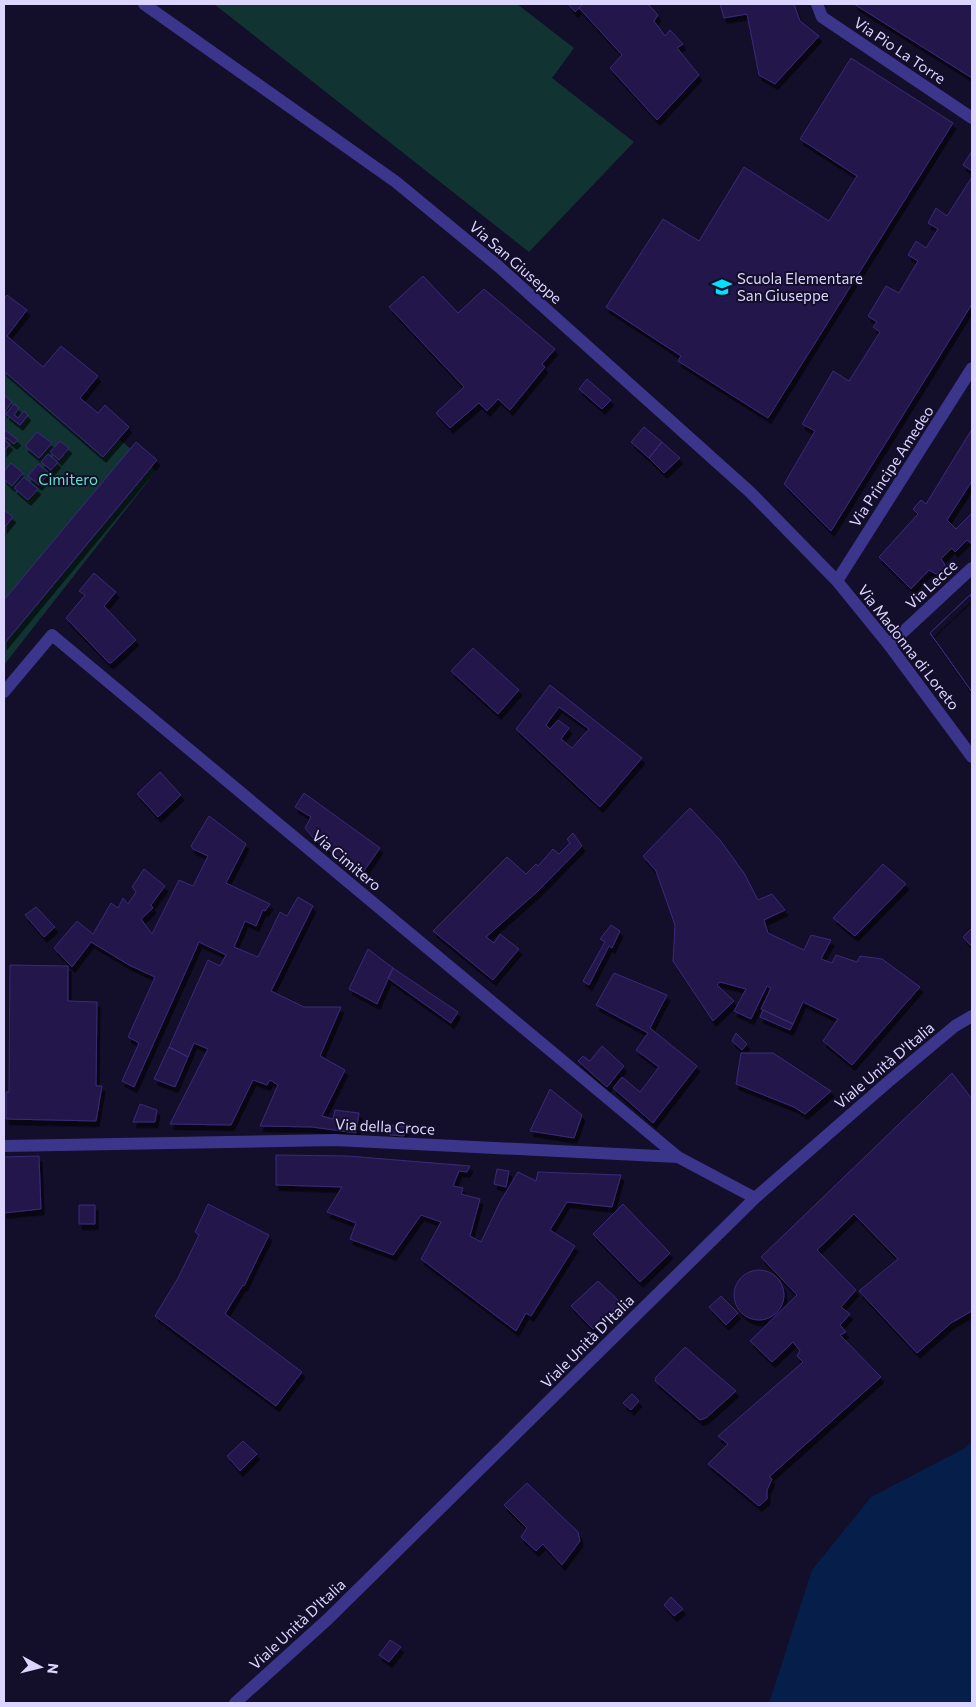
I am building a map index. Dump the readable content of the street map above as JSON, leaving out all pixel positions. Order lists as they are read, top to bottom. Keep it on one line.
{"streets":{"street":["Via Pio La Torre","Via San Giuseppe","Via Principe Amedeo","Via Lecce","Via Madonna di Loreto","Via Cimitero","Viale Unità D'Italia","Via della Croce"]},"crossings":[["Via San Giuseppe","Via Principe Amedeo"],["Via San Giuseppe","Via Madonna di Loreto"],["Via Principe Amedeo","Via Madonna di Loreto"],["Via Lecce","Via Madonna di Loreto"],["Via Cimitero","Via della Croce"],["Viale Unità D'Italia","Via della Croce"]],"parks":["Cimitero"],"places":{"school or university":["Scuola Elementare San Giuseppe"]},"north":"right"}
